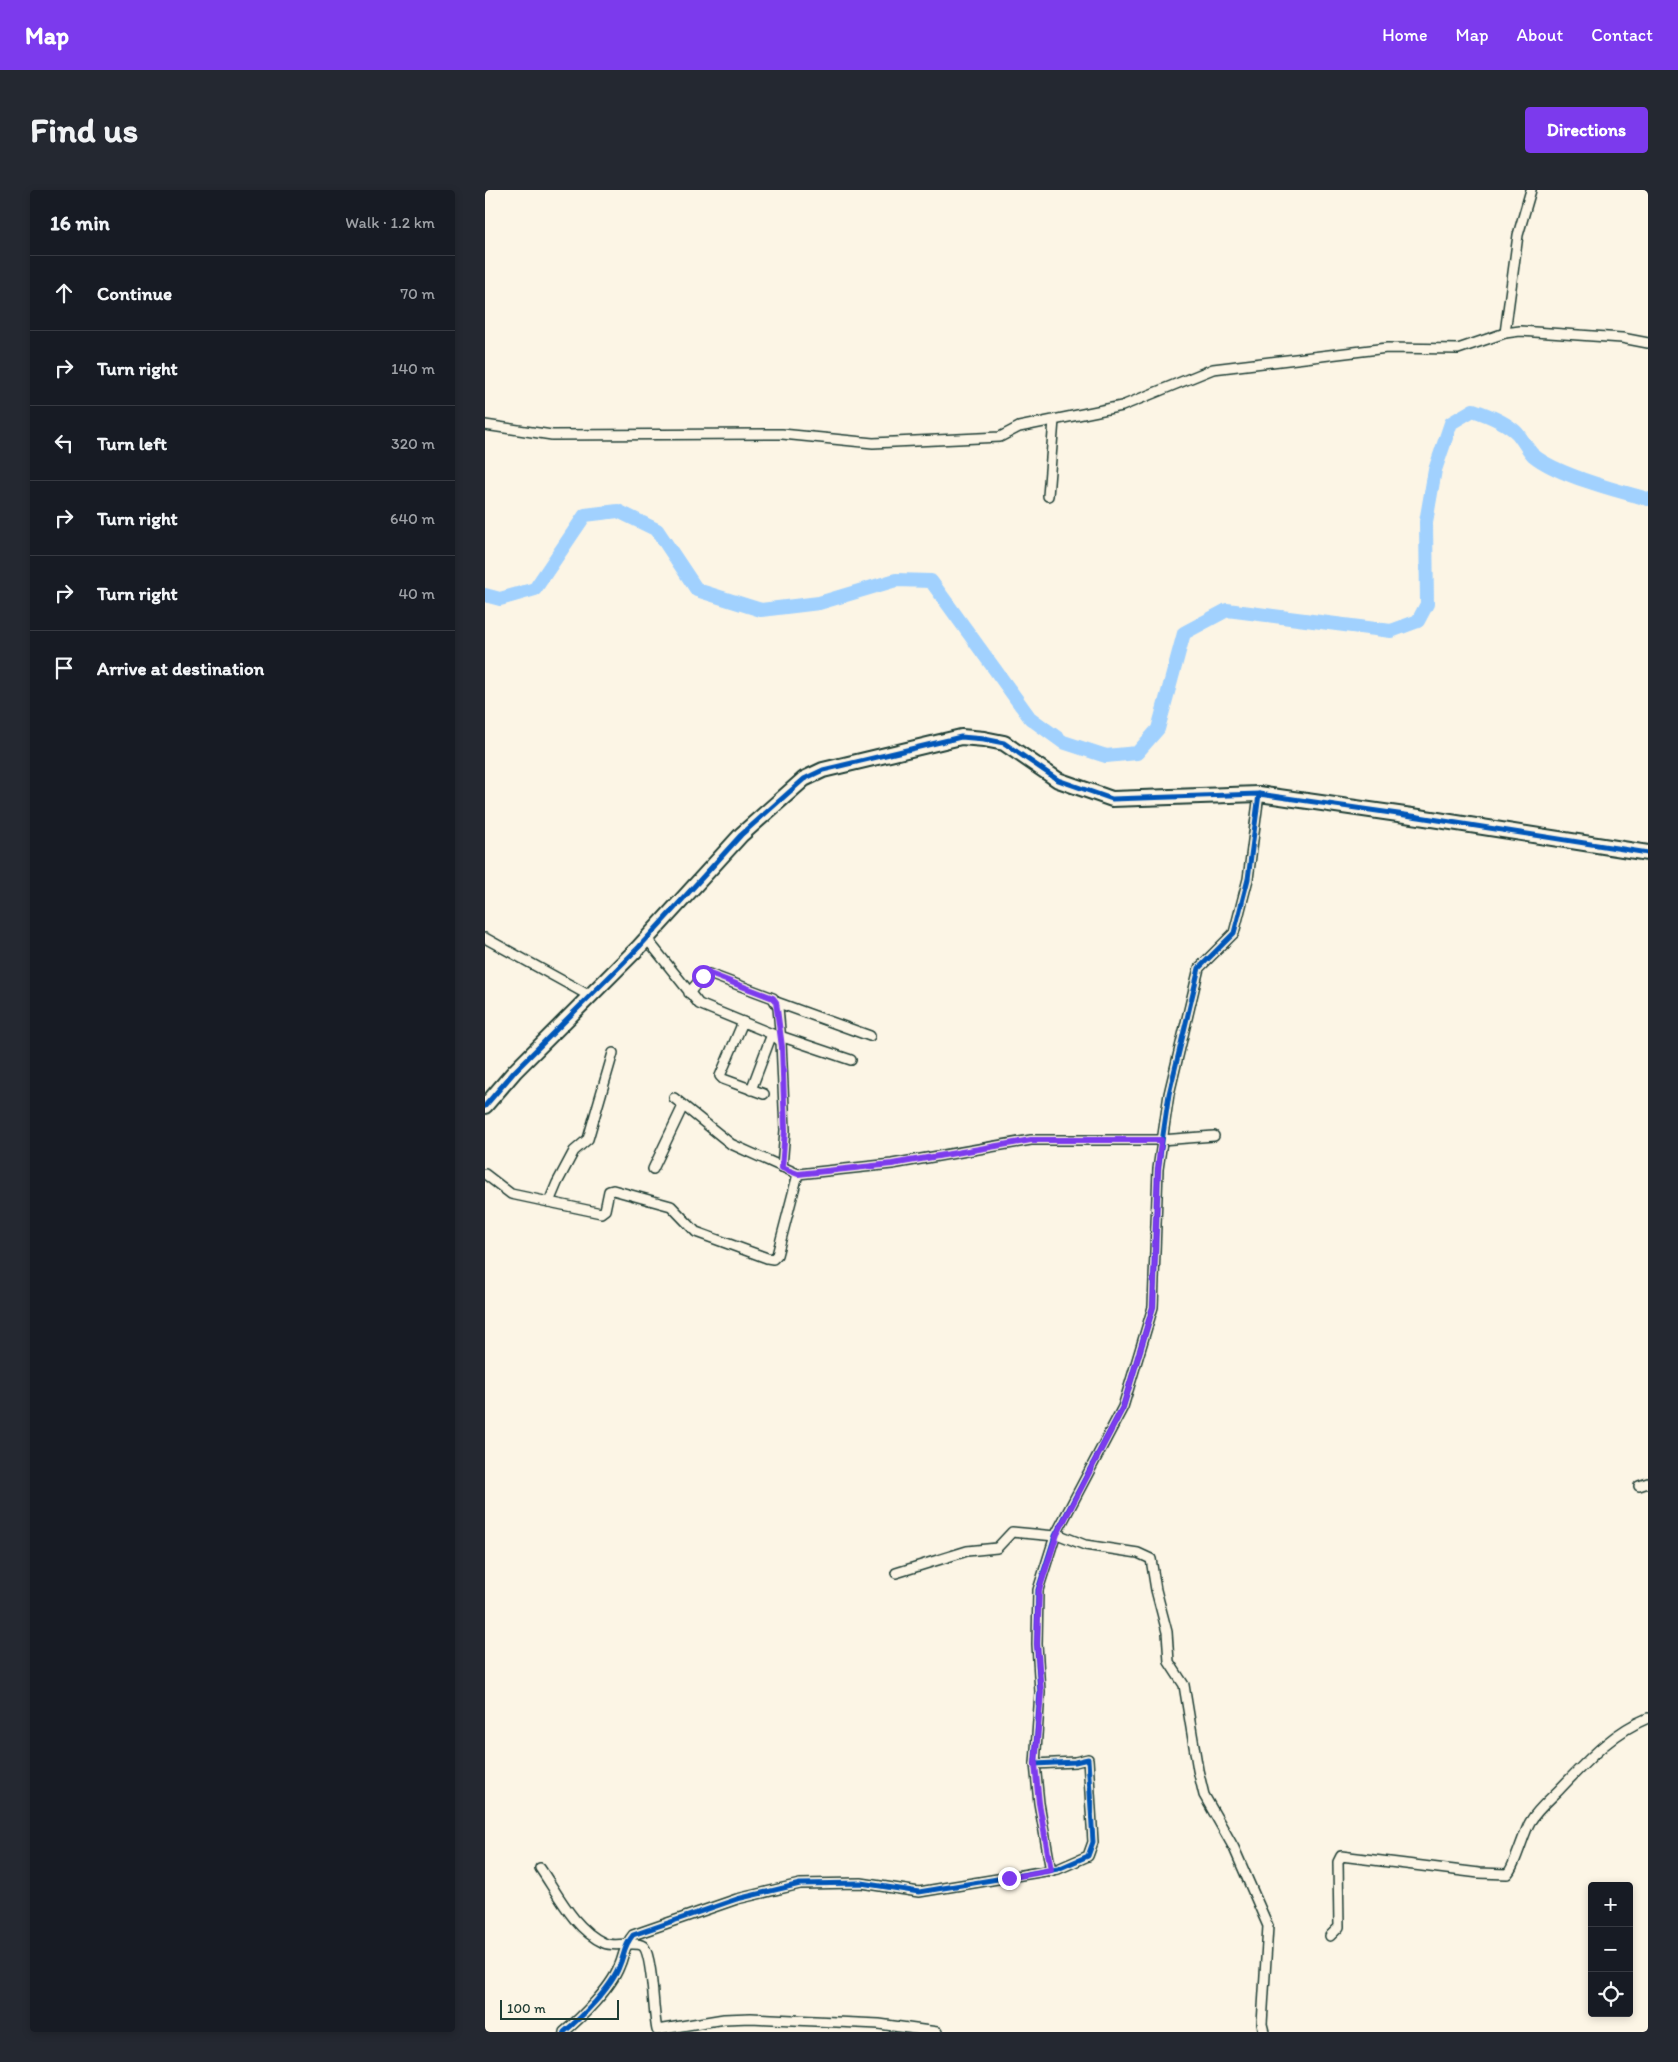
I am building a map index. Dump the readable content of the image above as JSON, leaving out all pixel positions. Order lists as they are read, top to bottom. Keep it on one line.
{"scale_bar":"100 m","page":{"header":"Map","nav":["Home","Map","About","Contact"],"buttons":"Directions","title":"Find us","heading":["16 min","Walk · 1.2 km"],"list":[["Continue","70 m"],["Turn right","140 m"],["Turn left","320 m"],["Turn right","640 m"],["Turn right","40 m"],"Arrive at destination"],"map_buttons":["+","−"],"scale":"100 m"}}
